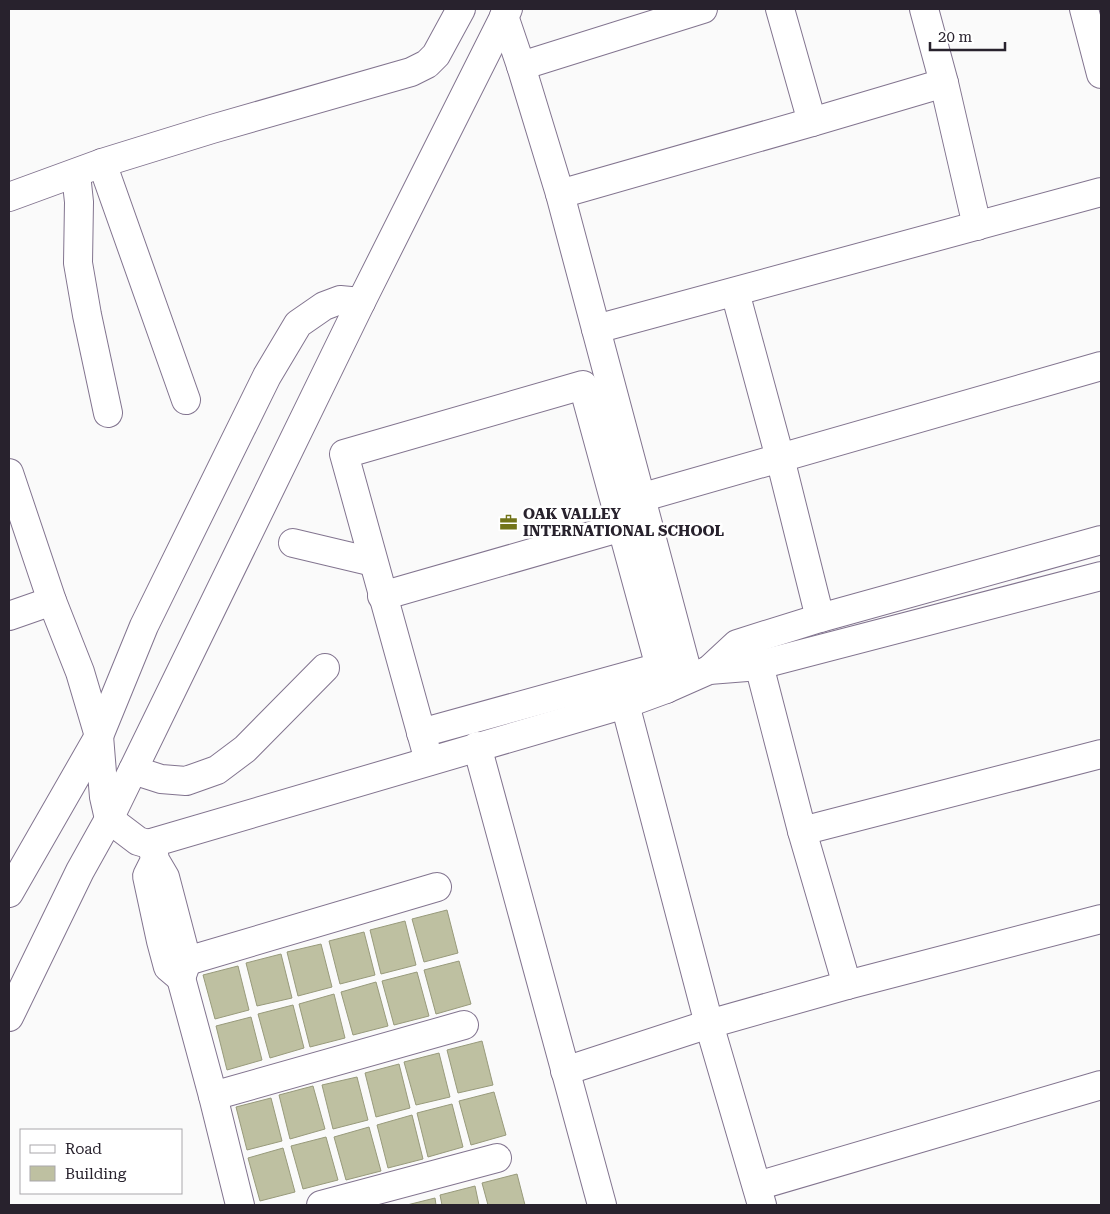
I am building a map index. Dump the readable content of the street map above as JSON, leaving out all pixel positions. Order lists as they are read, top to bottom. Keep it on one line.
{"places":{"office":["OAK VALLEY INTERNATIONAL SCHOOL"]},"legend":["Road","Building"],"scale_bar":"20 m"}
